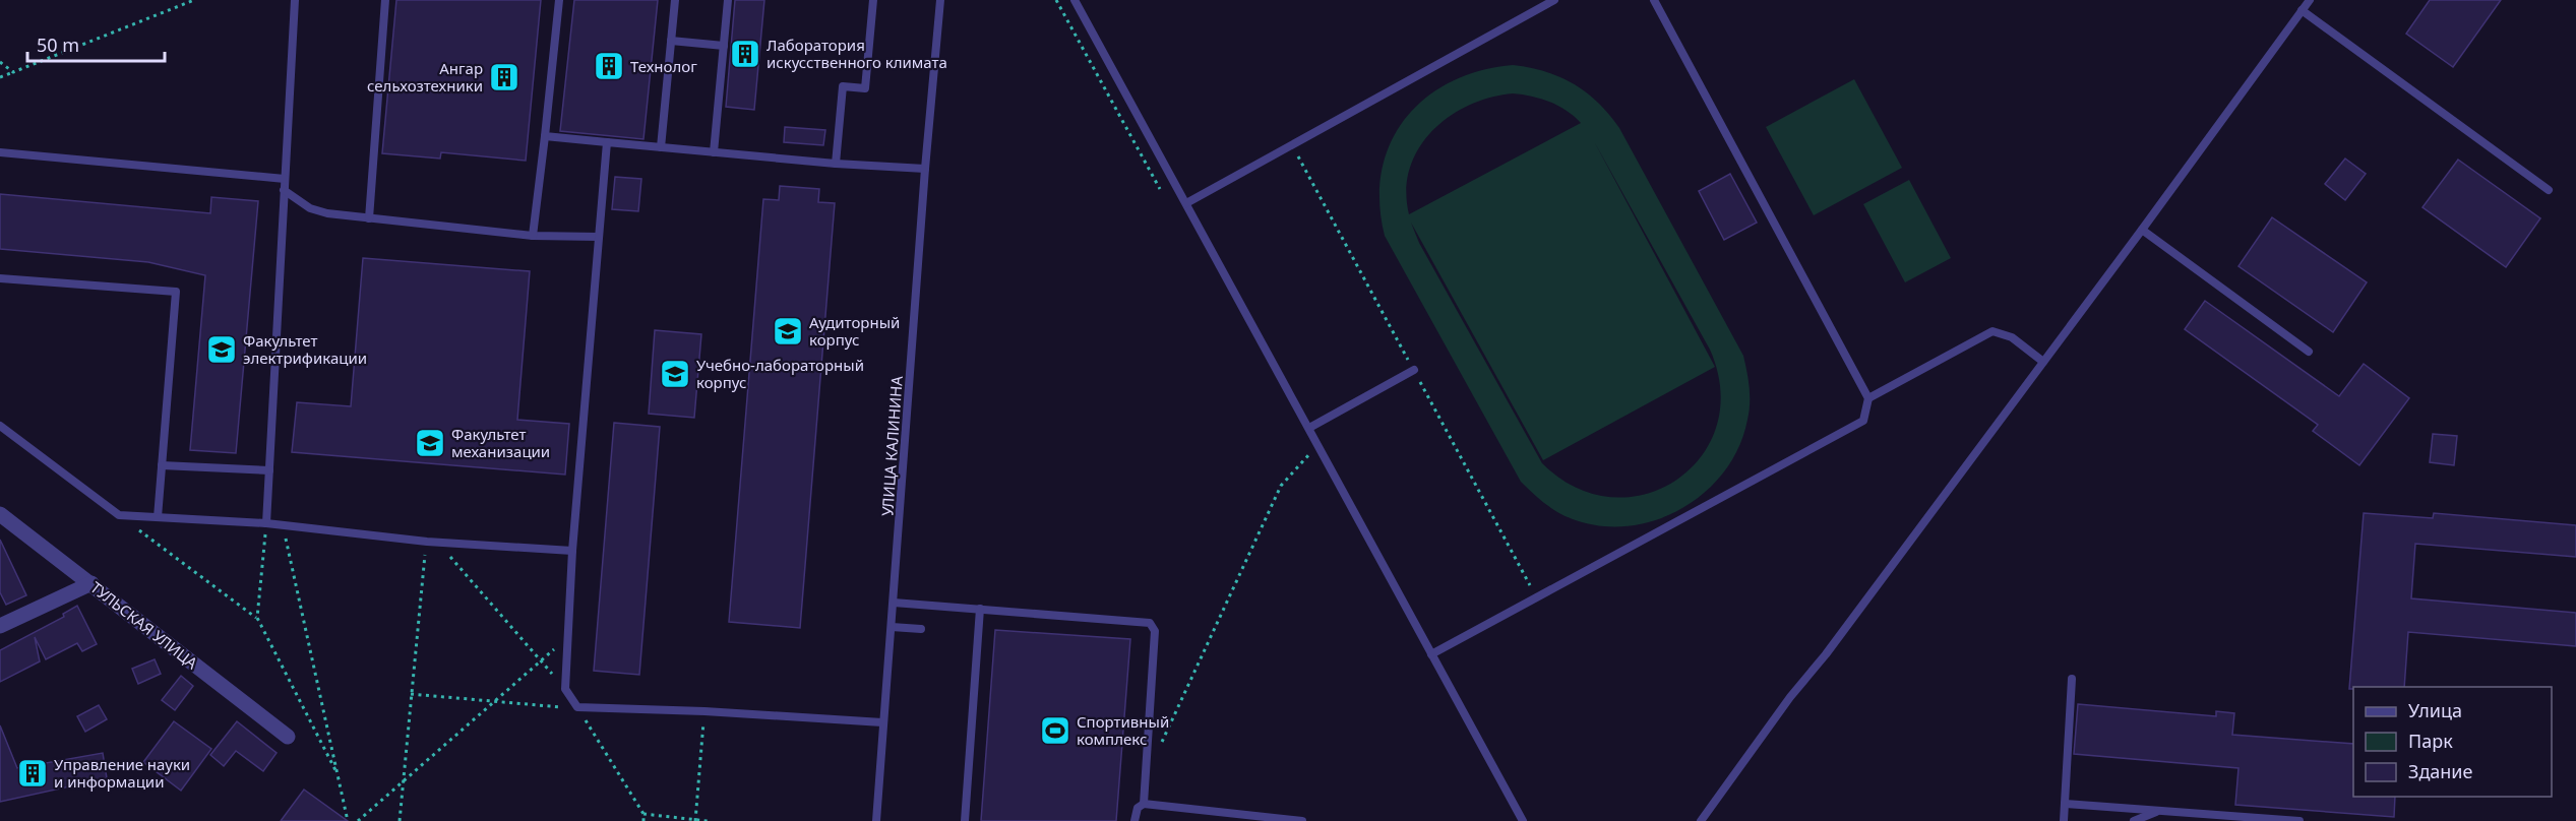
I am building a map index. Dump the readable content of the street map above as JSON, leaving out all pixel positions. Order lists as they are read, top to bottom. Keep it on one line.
{"streets":{"street":["ТУЛЬСКАЯ УЛИЦА"],"lane":["УЛИЦА КАЛИНИНА"]},"places":{"building":["Лаборатория искусственного климата","Технолог","Ангар сельхозтехники","Управление науки и информации"],"school or university":["Аудиторный корпус","Факультет электрификации","Учебно-лабораторный корпус","Факультет механизации"],"sports":["Спортивный комплекс"]},"legend":["Улица","Парк","Здание"],"scale_bar":"50 m"}
